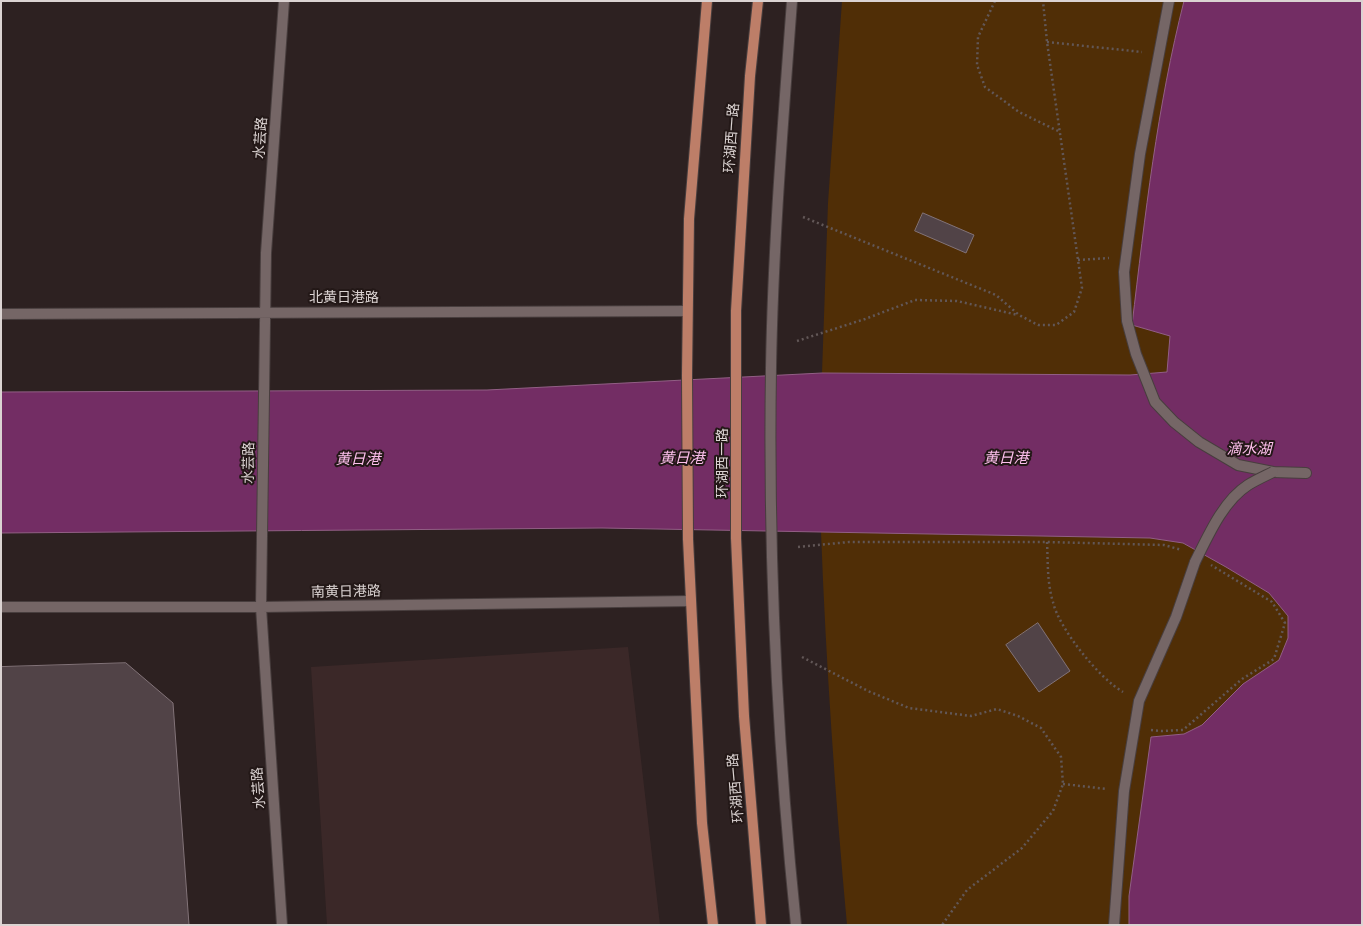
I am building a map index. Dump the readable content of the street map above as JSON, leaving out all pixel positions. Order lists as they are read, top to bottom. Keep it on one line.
{"streets":{"main road":["环湖西一路"],"street":["水芸路","北黄日港路","南黄日港路"]},"crossings":[["水芸路","北黄日港路"],["水芸路","南黄日港路"]],"water":["滴水湖","黄日港"]}
